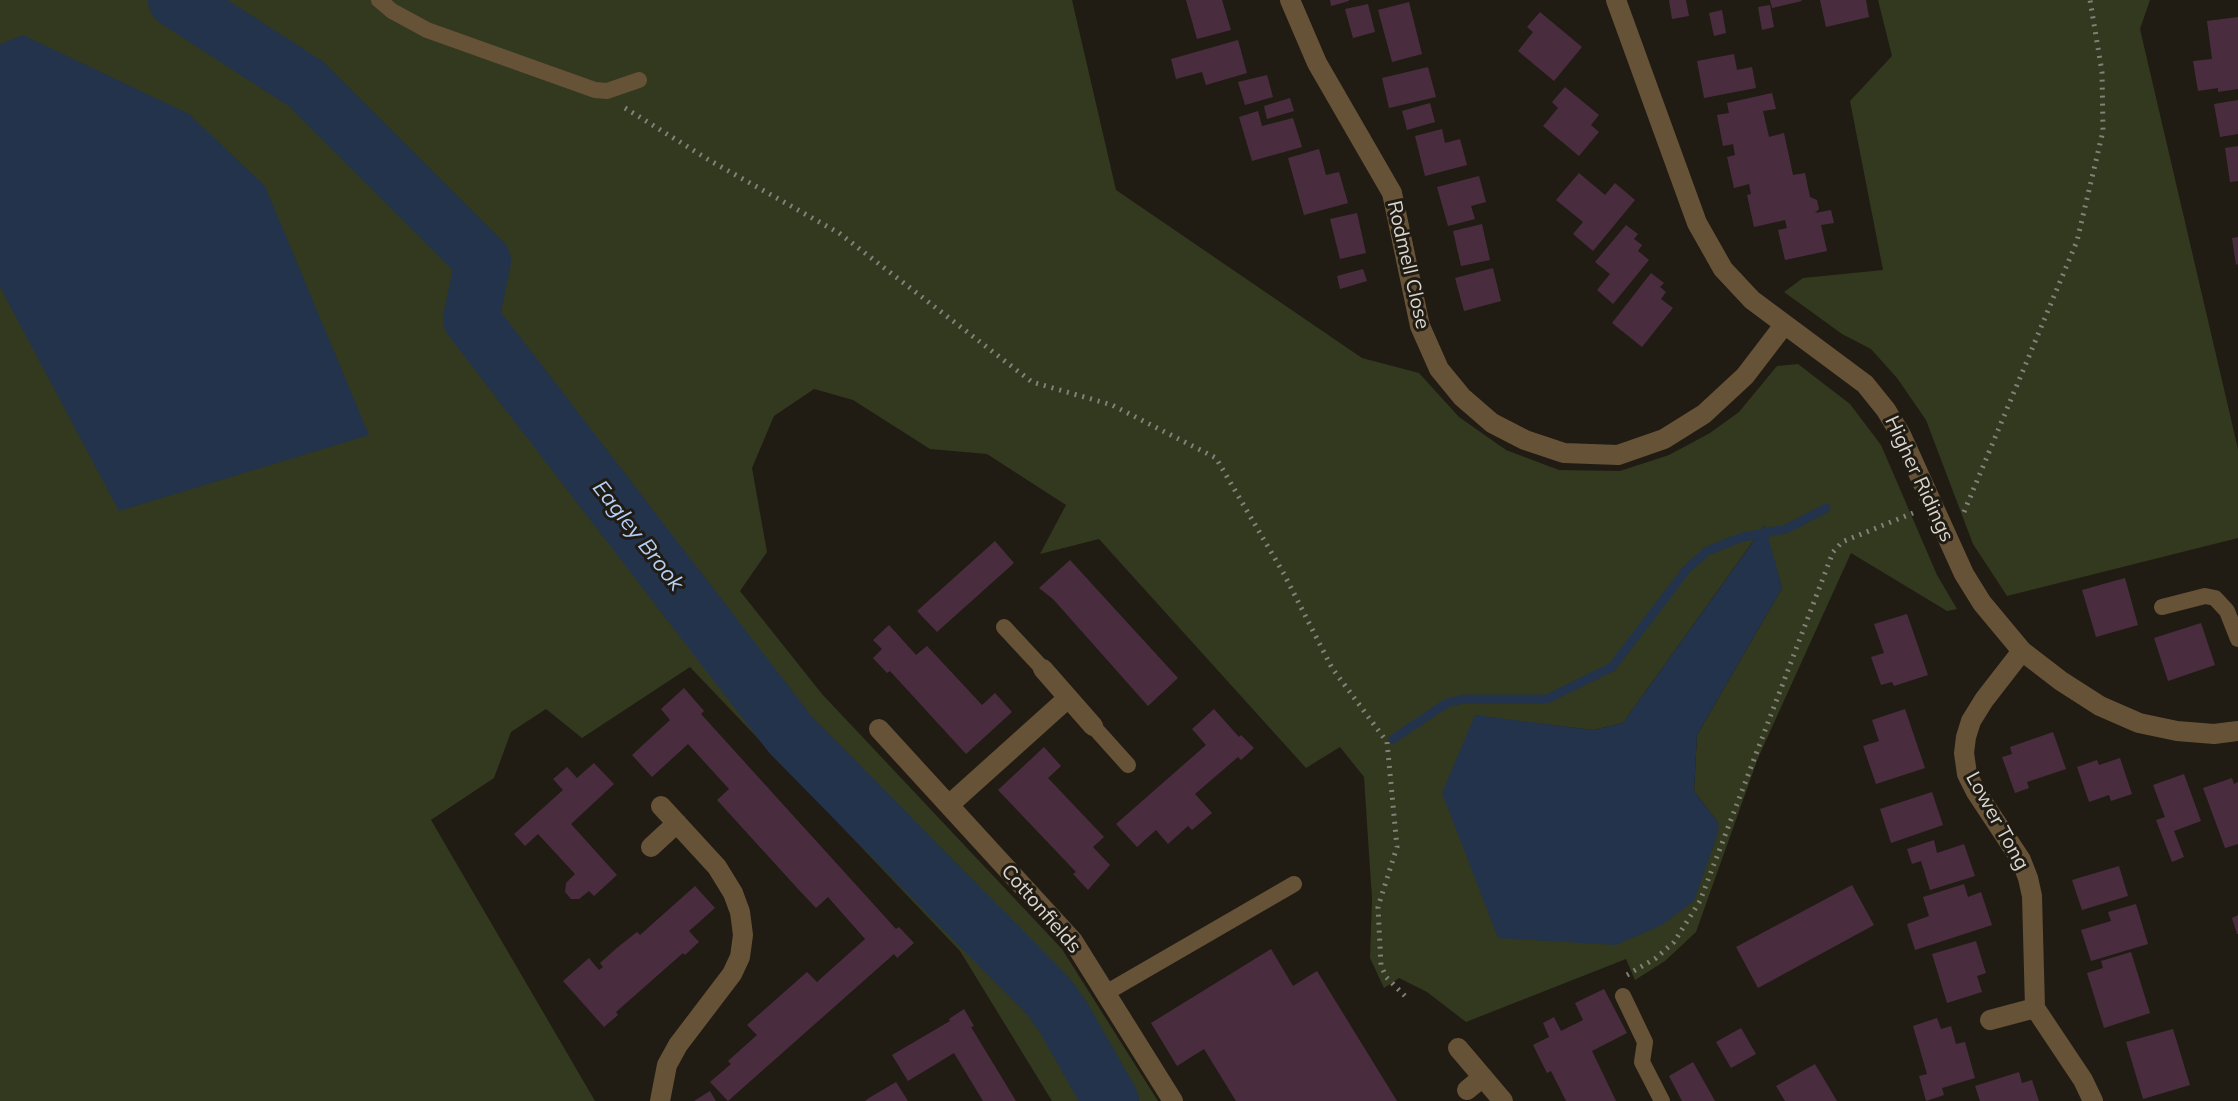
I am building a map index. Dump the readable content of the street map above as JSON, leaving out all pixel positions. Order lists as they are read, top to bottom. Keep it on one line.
{"streets":{"street":["Rodmell Close","Higher Ridings","Lower Tong","Cottonfields"]},"crossings":[["Rodmell Close","Higher Ridings"],["Higher Ridings","Lower Tong"]],"water":["Eagley Brook"]}
